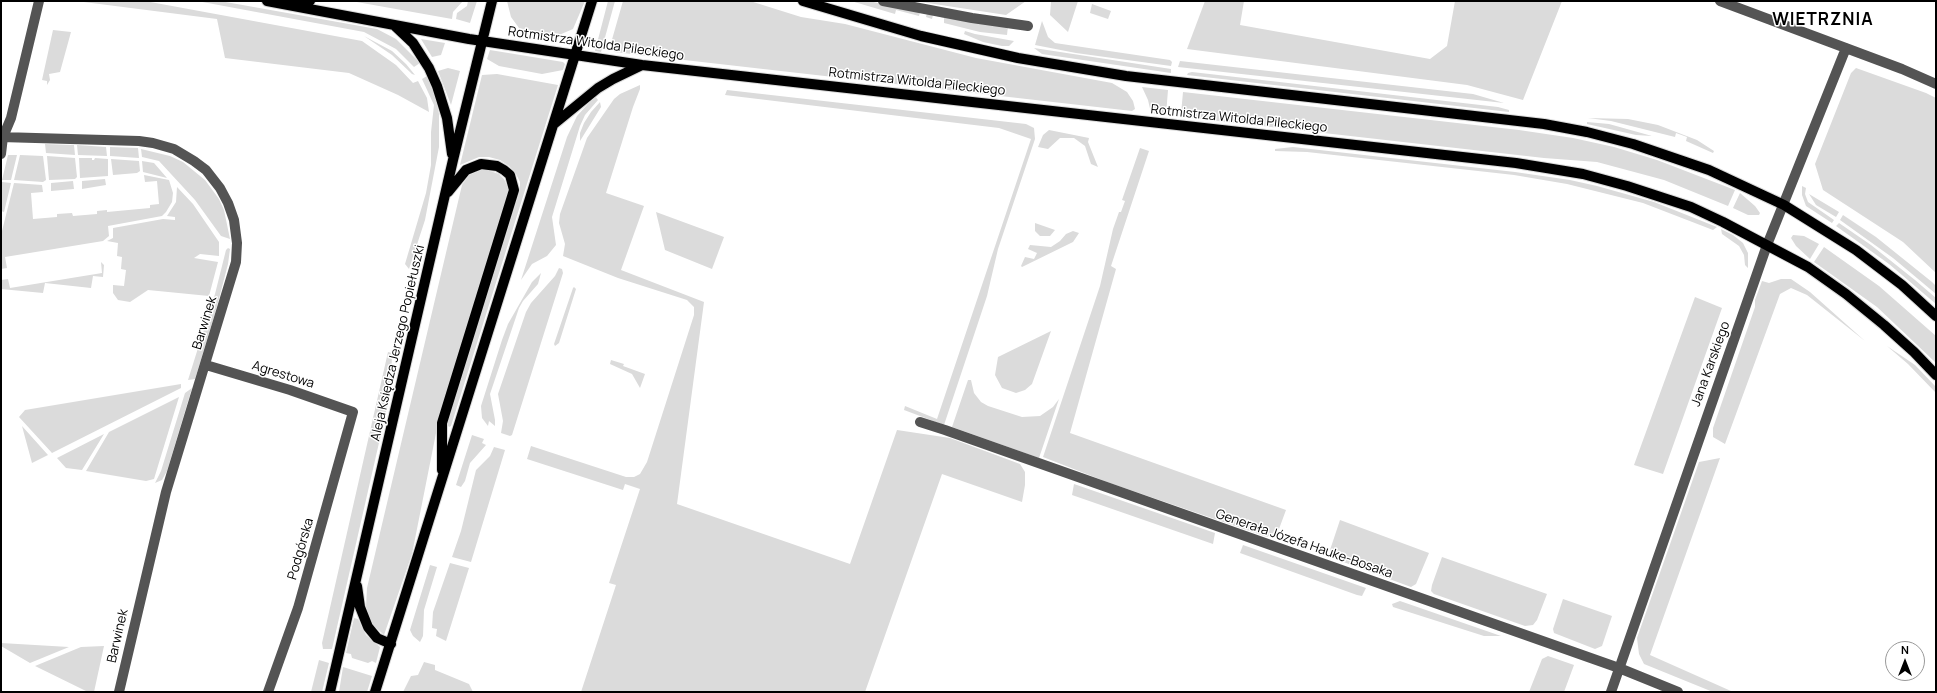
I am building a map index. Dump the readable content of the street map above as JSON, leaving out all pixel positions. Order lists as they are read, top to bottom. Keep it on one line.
{"streets":{"main road":["Rotmistrza Witolda Pileckiego","Aleja Księdza Jerzego Popiełuszki"],"street":["Barwinek","Jana Karskiego","Agrestowa","Generała Józefa Hauke-Bosaka","Podgórska"]},"crossings":[["Rotmistrza Witolda Pileckiego","Aleja Księdza Jerzego Popiełuszki"],["Rotmistrza Witolda Pileckiego","Jana Karskiego"],["Barwinek","Agrestowa"],["Jana Karskiego","Generała Józefa Hauke-Bosaka"],["Agrestowa","Podgórska"]],"districts":["WIETRZNIA"],"north":"top"}
